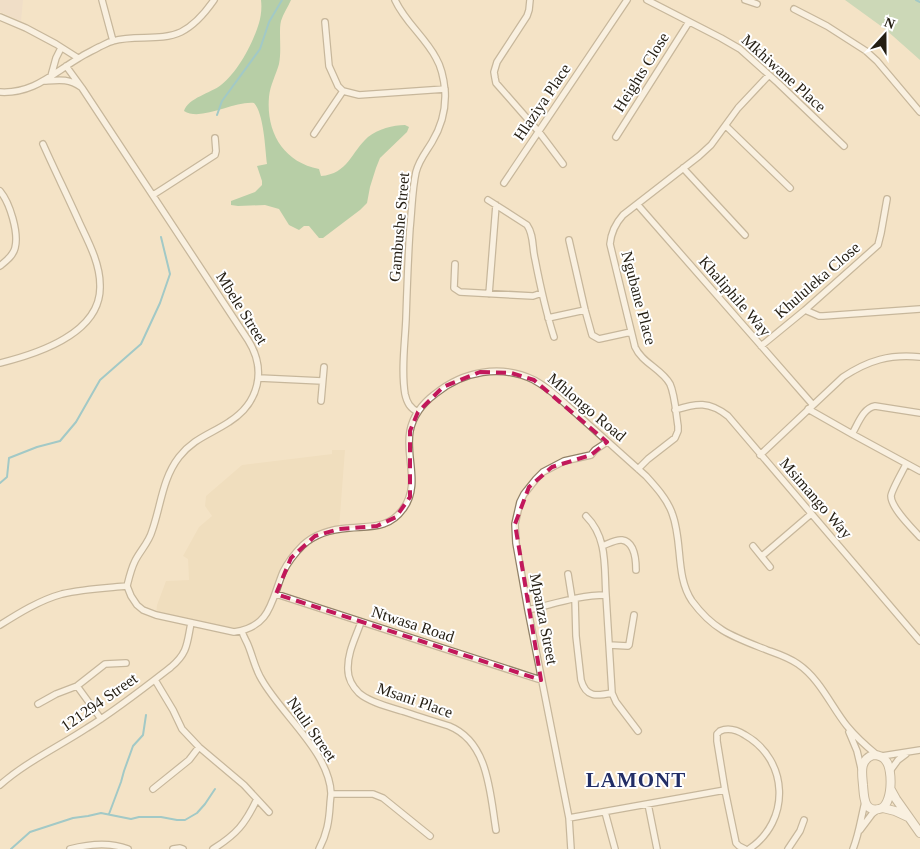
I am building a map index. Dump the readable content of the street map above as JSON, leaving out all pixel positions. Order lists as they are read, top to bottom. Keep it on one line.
{"streets":{"street":["Heights Close","Mkhiwane Place","Hlaziya Place","Gambushe Street","Khululeka Close","Khaliphile Way","Ngubane Place","Mbele Street","Mhlongo Road","Msimango Way","Mpanza Street","Ntwasa Road","Msani Place","121294 Street","Ntuli Street"]},"crossings":[["Heights Close","Mkhiwane Place"],["Mkhiwane Place","Ngubane Place"],["Gambushe Street","Mhlongo Road"],["Khululeka Close","Khaliphile Way"],["Khaliphile Way","Ngubane Place"],["Ngubane Place","Mhlongo Road"],["Ngubane Place","Msimango Way"],["Mhlongo Road","Mpanza Street"],["Mhlongo Road","Ntwasa Road"],["Mhlongo Road","Ntuli Street"],["Mpanza Street","Ntwasa Road"],["Ntwasa Road","Msani Place"]],"districts":["LAMONT"],"north":"top"}
